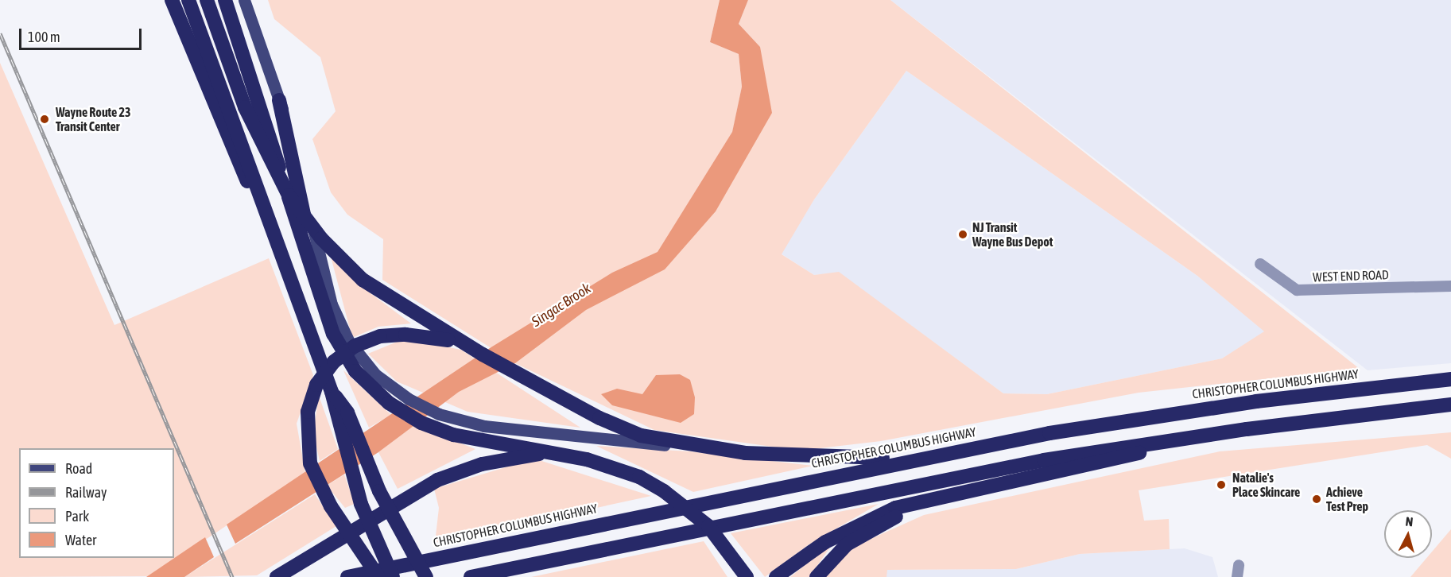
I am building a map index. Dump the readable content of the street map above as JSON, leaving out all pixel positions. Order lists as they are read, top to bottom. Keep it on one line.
{"streets":{"highway":["CHRISTOPHER COLUMBUS HIGHWAY"],"street":["WEST END ROAD"]},"water":["Singac Brook"],"places":["Wayne Route 23 Transit Center","NJ Transit Wayne Bus Depot","Natalie's Place Skincare","Achieve Test Prep"],"legend":["Road","Railway","Park","Water"],"scale_bar":"100 m","north":"top"}
